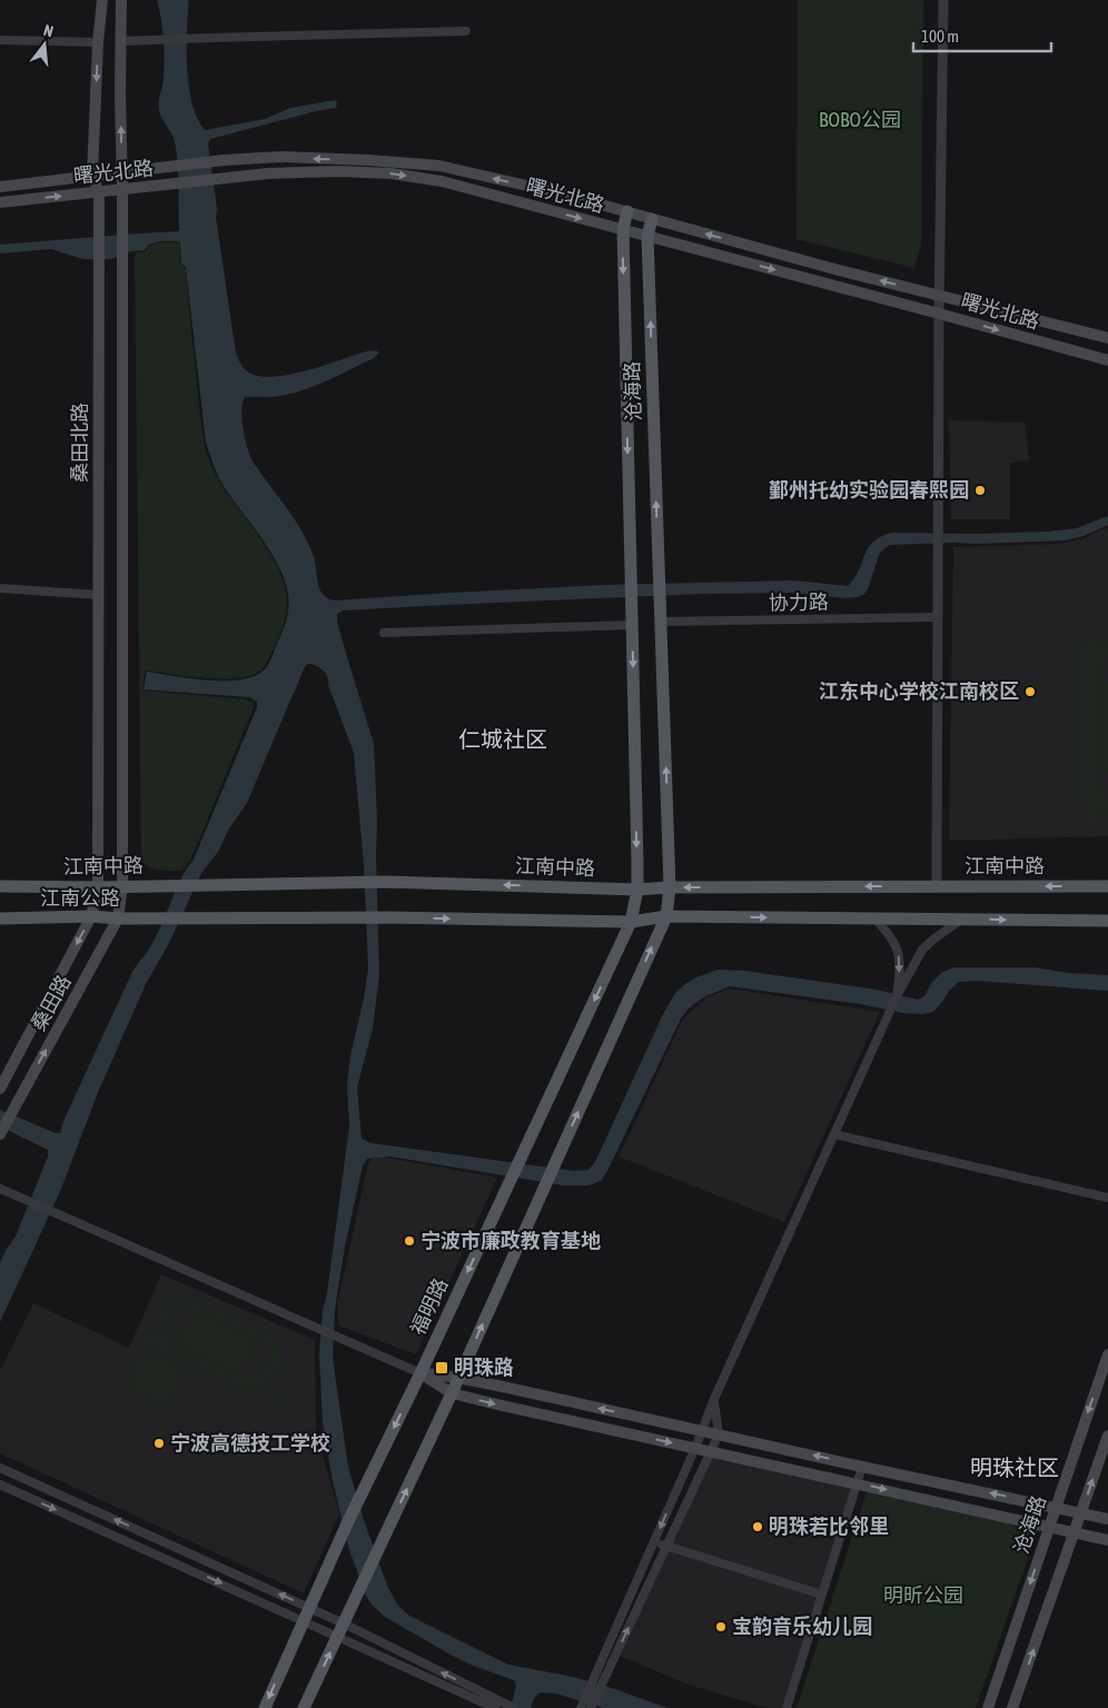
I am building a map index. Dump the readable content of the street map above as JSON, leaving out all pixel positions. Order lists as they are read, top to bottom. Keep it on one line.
{"streets":{"main road":["曙光北路","沧海路","桑田北路","江南中路","江南公路","桑田路","福明路"],"street":["协力路"]},"crossings":[["曙光北路","沧海路"],["曙光北路","桑田北路"],["曙光北路","福明路"],["沧海路","协力路"],["沧海路","江南中路"],["桑田北路","江南中路"],["桑田北路","桑田路"],["江南中路","桑田路"],["江南中路","福明路"],["江南公路","桑田路"],["江南公路","福明路"]],"one_way":["江南公路"],"districts":["仁城社区","明珠社区"],"parks":["BOBO公园","明昕公园"],"places":{"other":["鄞州托幼实验园春熙园","江东中心学校江南校区","宁波市廉政教育基地","宁波高德技工学校","明珠若比邻里","宝韵音乐幼儿园"],"transit":["明珠路"]},"scale_bar":"100 m","north":"top"}
